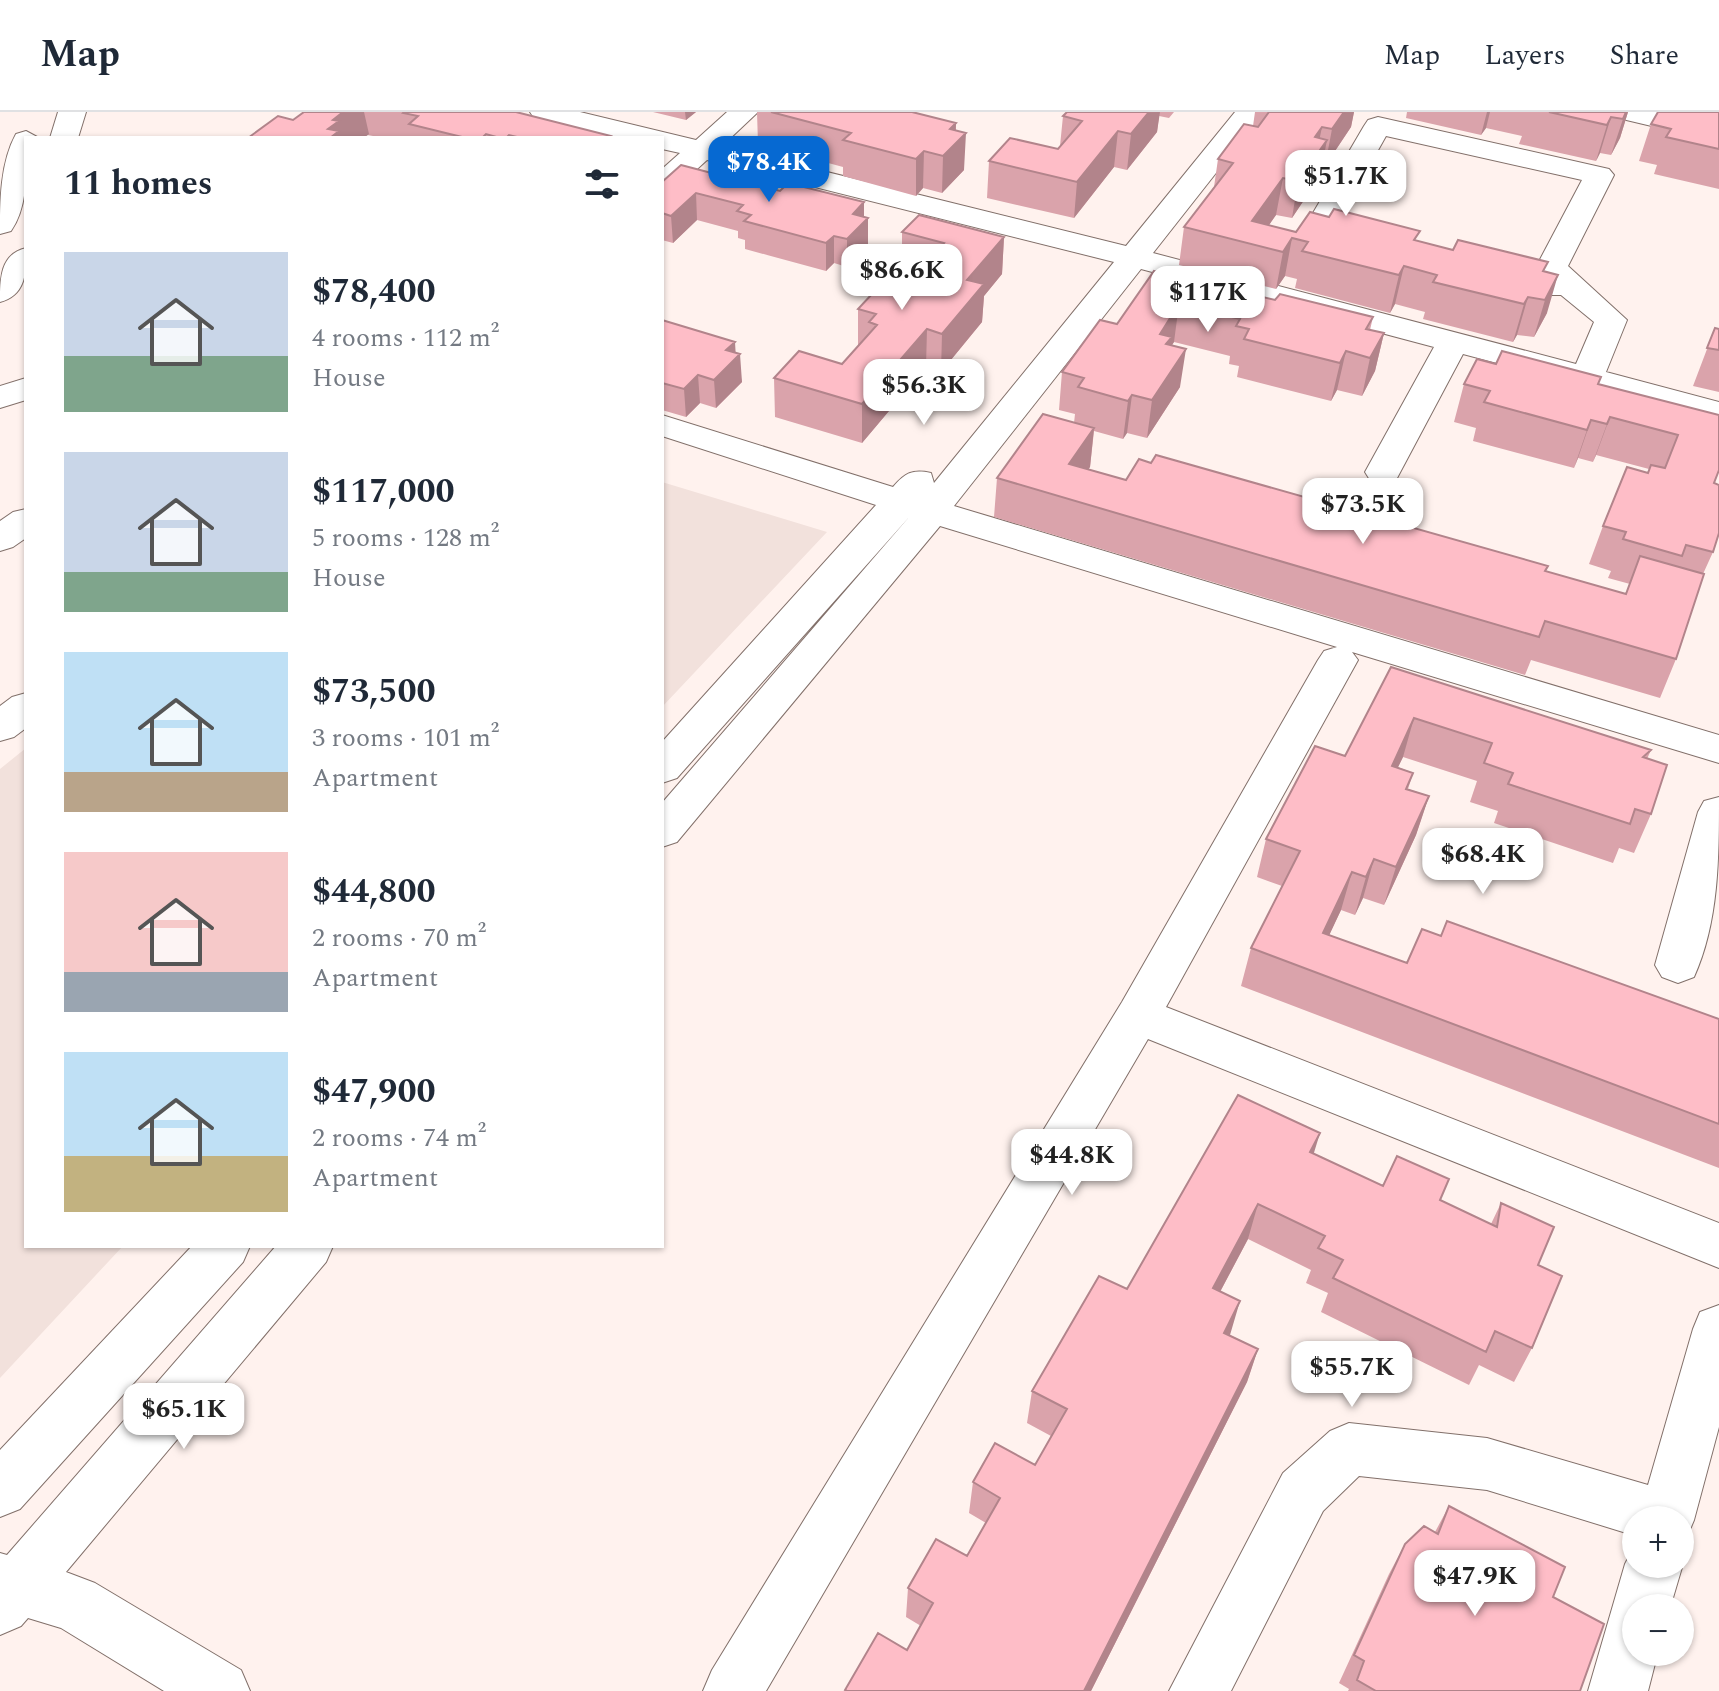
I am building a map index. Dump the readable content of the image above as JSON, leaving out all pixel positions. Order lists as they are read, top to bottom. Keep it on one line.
{"page":{"header":"Map","nav":["Map","Layers","Share"],"price":["$78.4K","$51.7K","$86.6K","$117K","$56.3K","$73.5K","$68.4K","$44.8K","$55.7K","$65.1K","$47.9K"],"heading":"11 homes","list":[{"name":"$78,400","note":"4 rooms · 112 m² · House"},{"name":"$117,000","note":"5 rooms · 128 m² · House"},{"name":"$73,500","note":"3 rooms · 101 m² · Apartment"},{"name":"$44,800","note":"2 rooms · 70 m² · Apartment"},{"name":"$47,900","note":"2 rooms · 74 m² · Apartment"}],"map_buttons":["+","−"]}}
